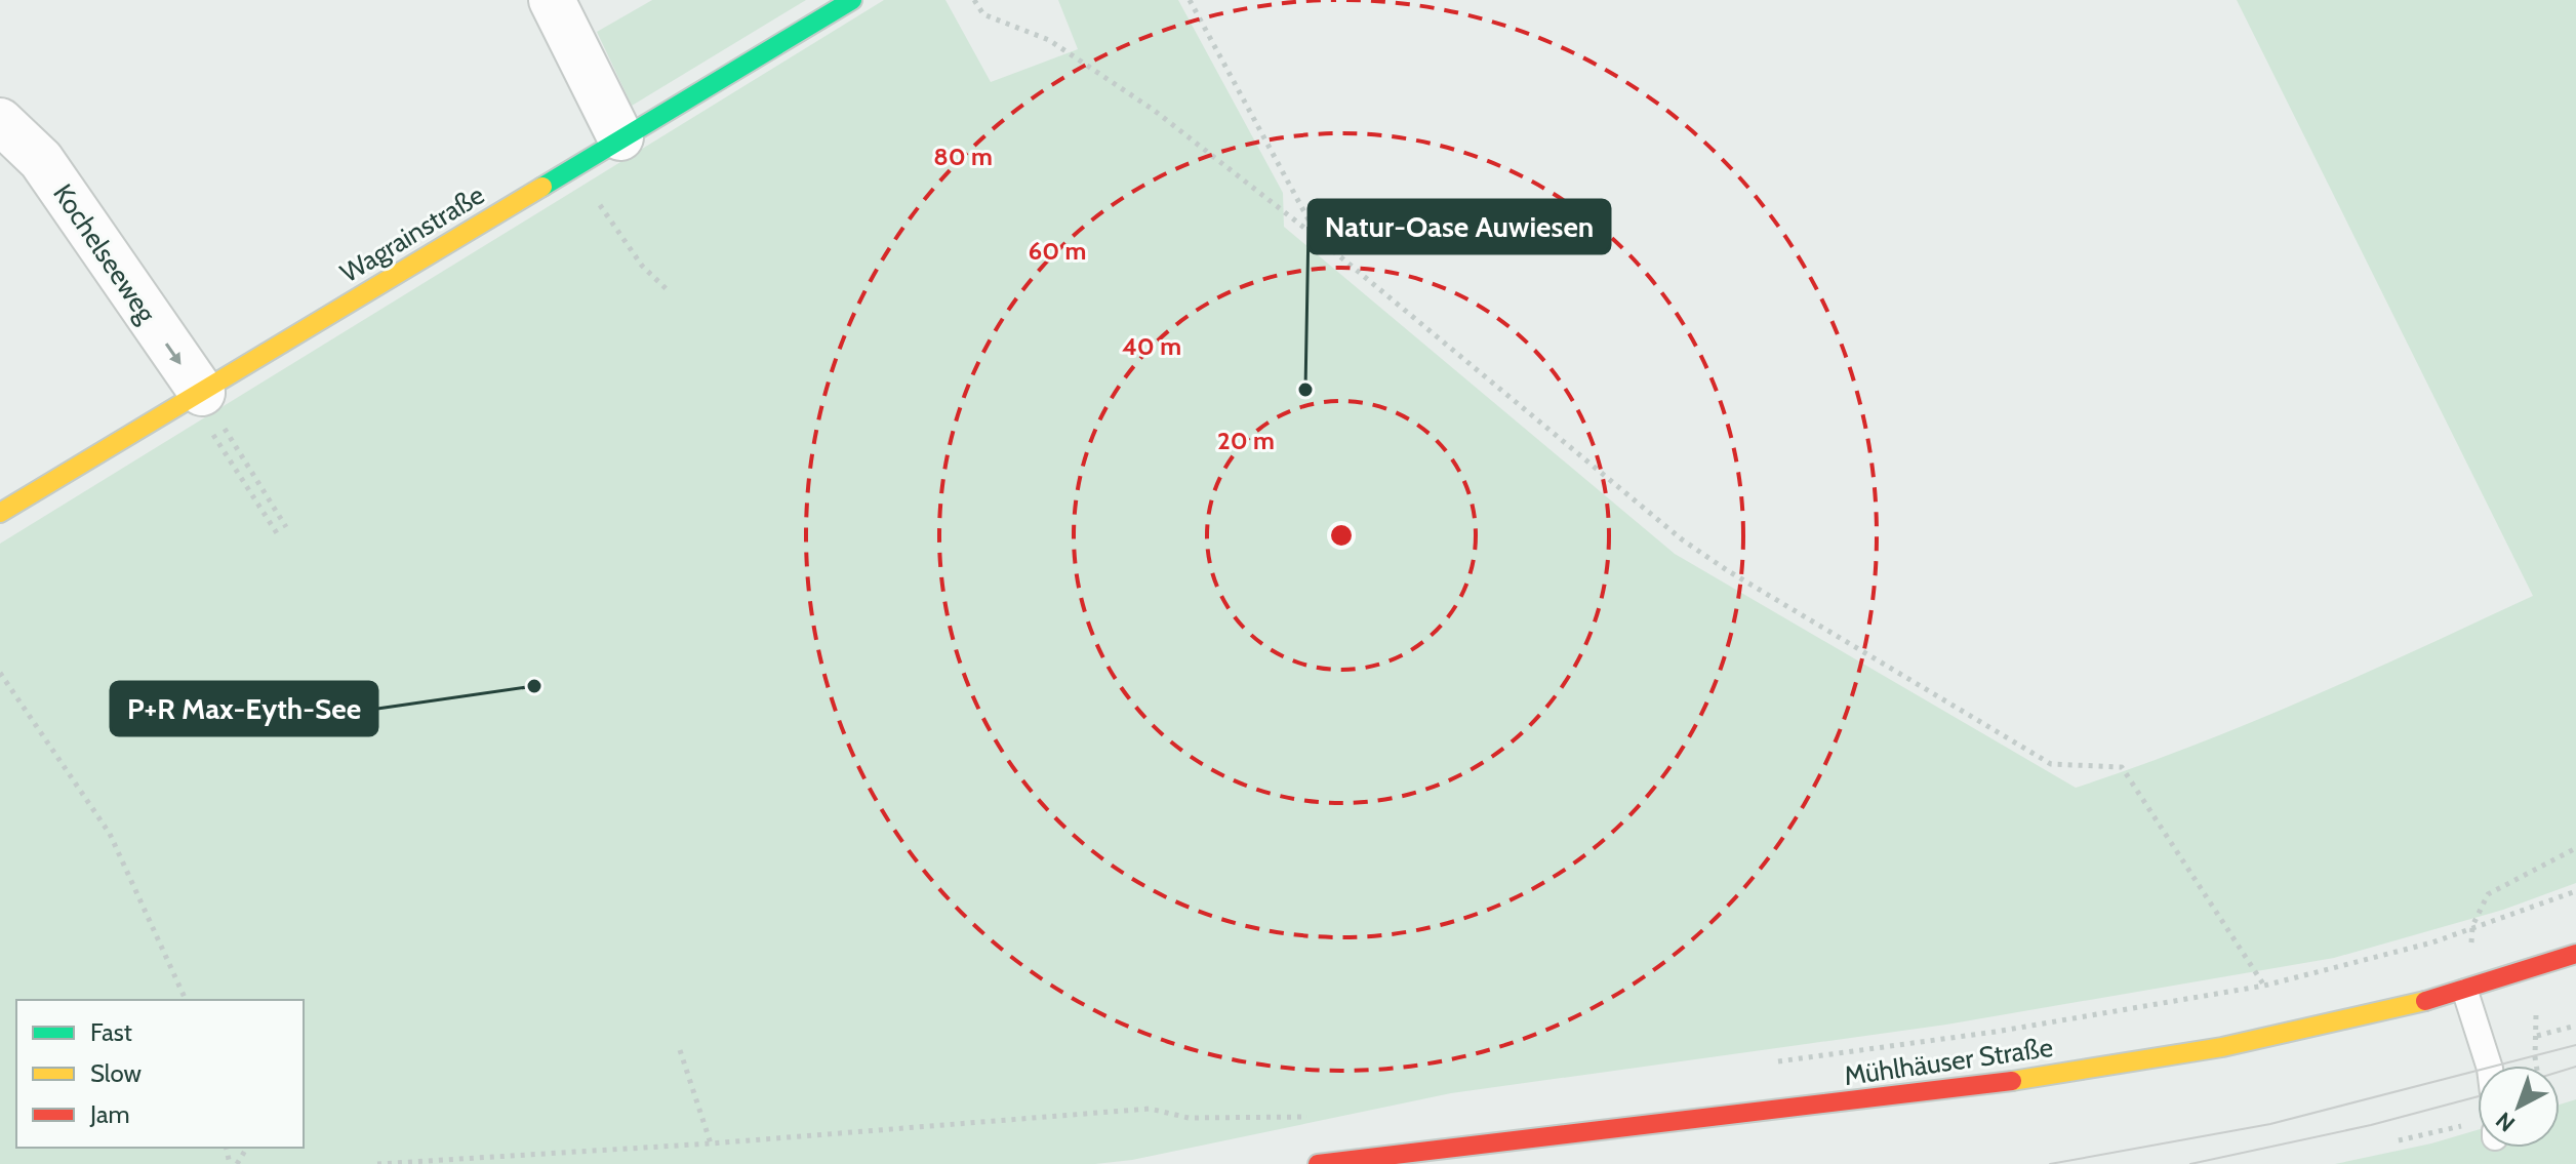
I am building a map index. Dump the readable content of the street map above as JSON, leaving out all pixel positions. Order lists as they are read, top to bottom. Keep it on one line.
{"streets":{"main road":["Wagrainstraße","Mühlhäuser Straße"],"street":["Kochelseeweg"]},"crossings":[["Wagrainstraße","Kochelseeweg"]],"one_way":["Kochelseeweg"],"places":["Natur-Oase Auwiesen","P+R Max-Eyth-See"],"legend":["Fast","Slow","Jam"],"north":"bottom left","rings":["80 m","60 m","40 m","20 m"]}
